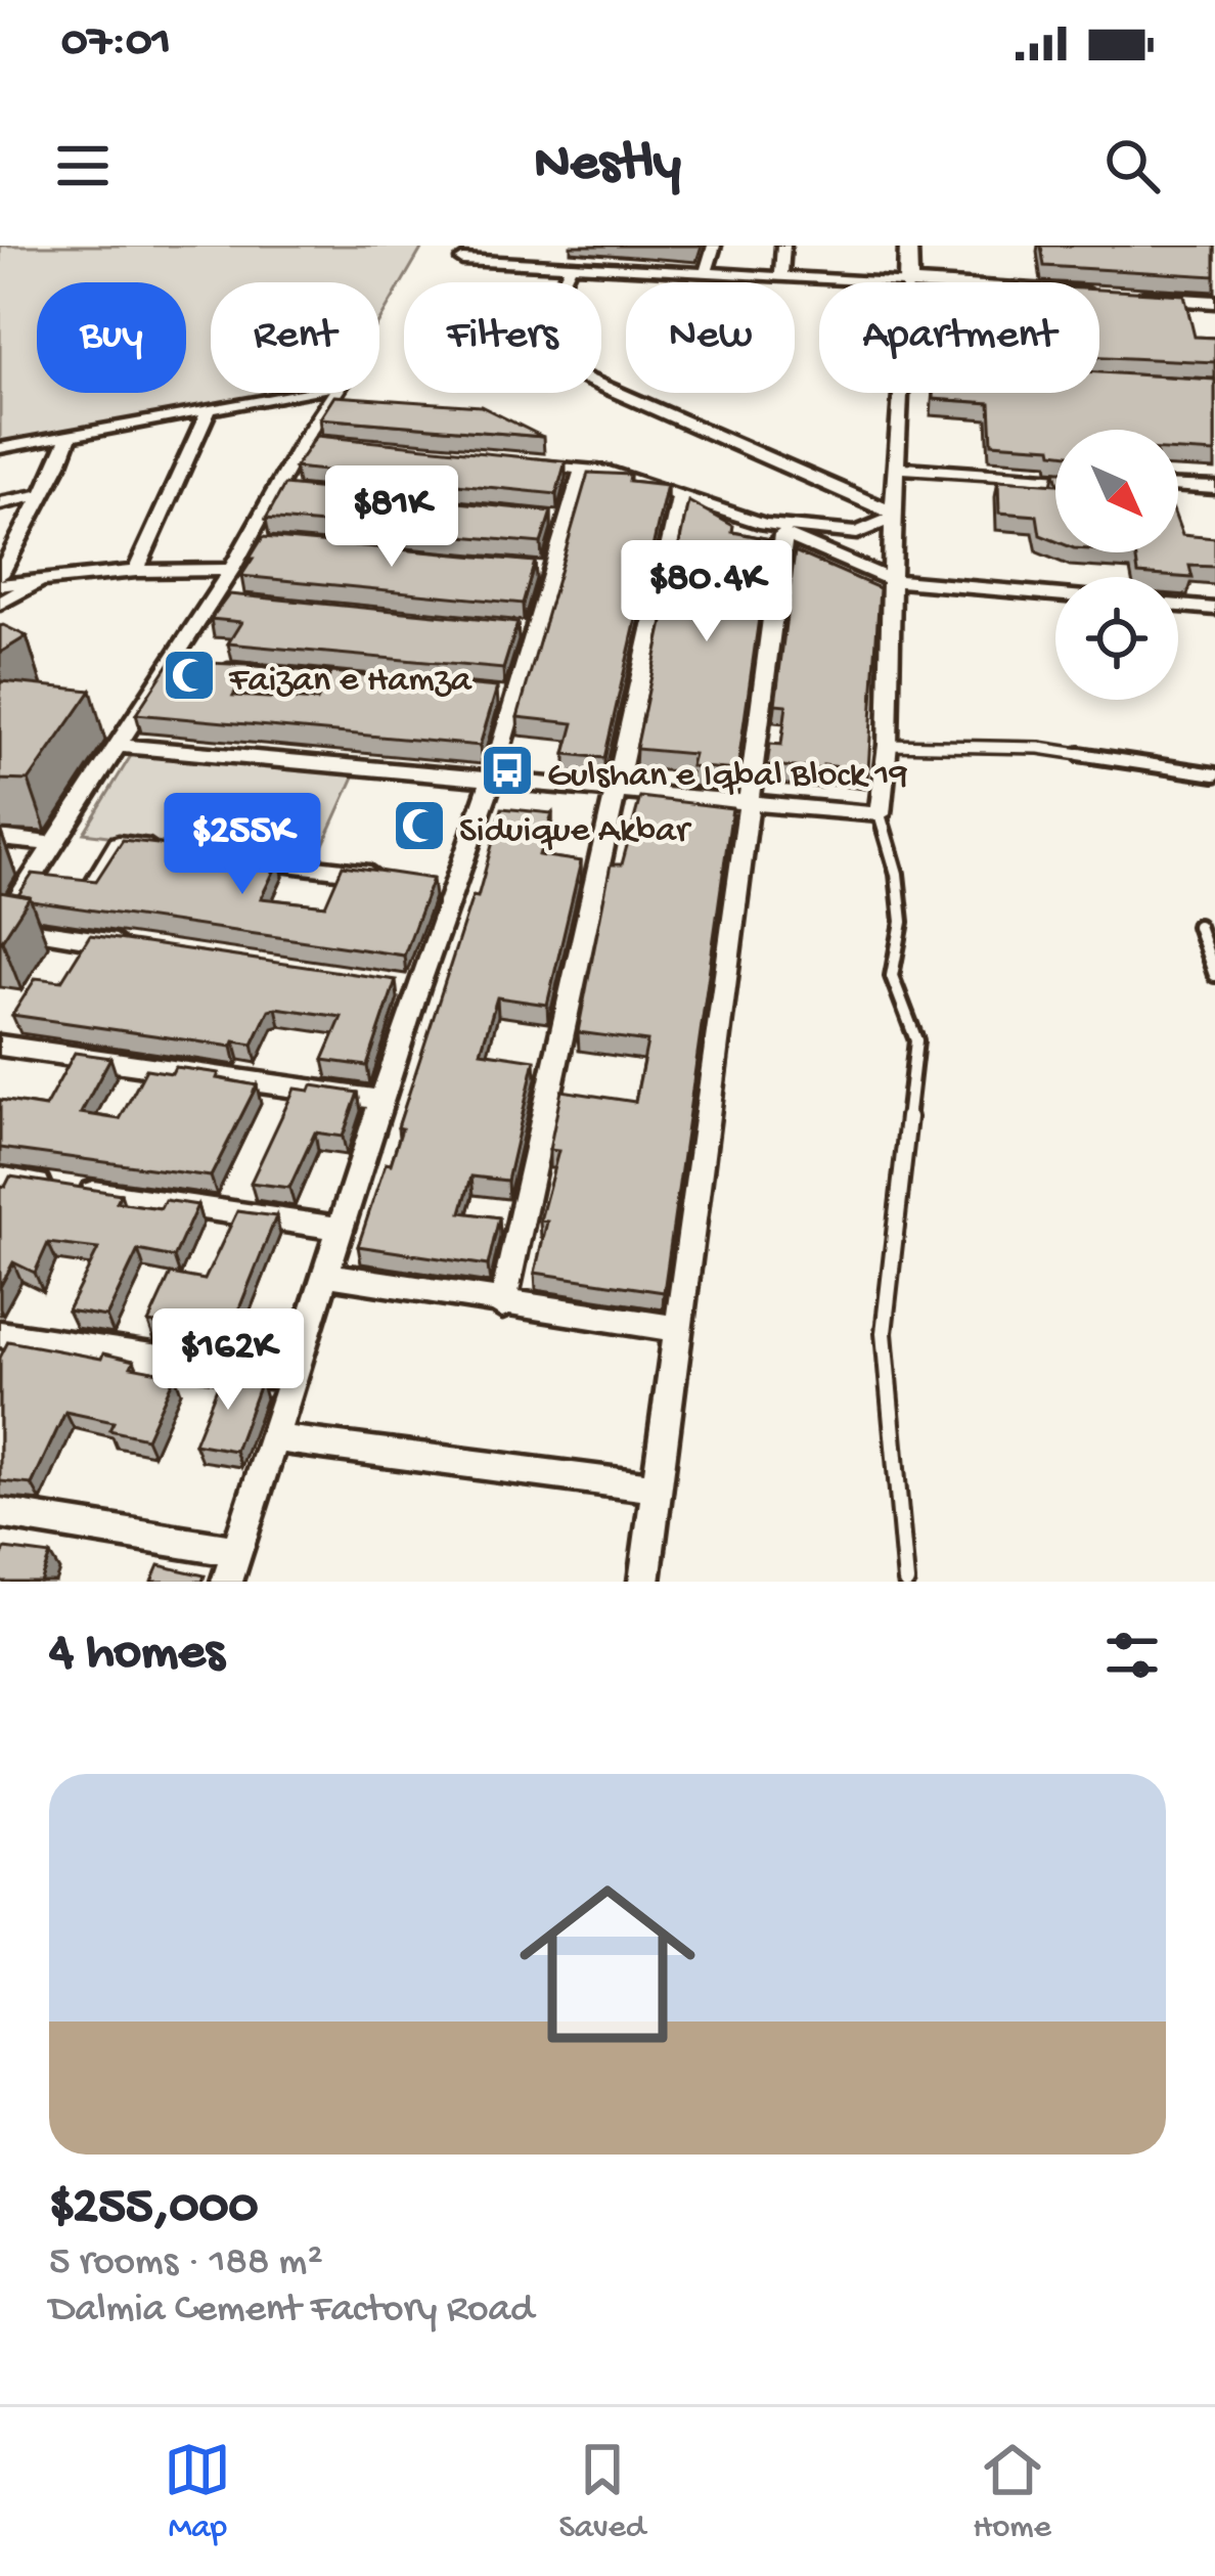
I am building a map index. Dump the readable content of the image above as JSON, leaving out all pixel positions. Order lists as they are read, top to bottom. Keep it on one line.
{"places":{"mosque":["Faizan e Hamza","Siduique Akbar"],"bus stop":["Gulshan e Iqbal Block 19"]},"north":"bottom right","page":{"status":"07:01","header":"Nestly","chip":["Buy","Rent","Filters","New","Apartment"],"price":["$81K","$80.4K","$255K","$162K"],"heading":"4 homes","list":[{"name":"$255,000","note":"5 rooms · 188 m² · Dalmia Cement Factory Road"}],"tabs":["Map","Saved","Home"]}}
